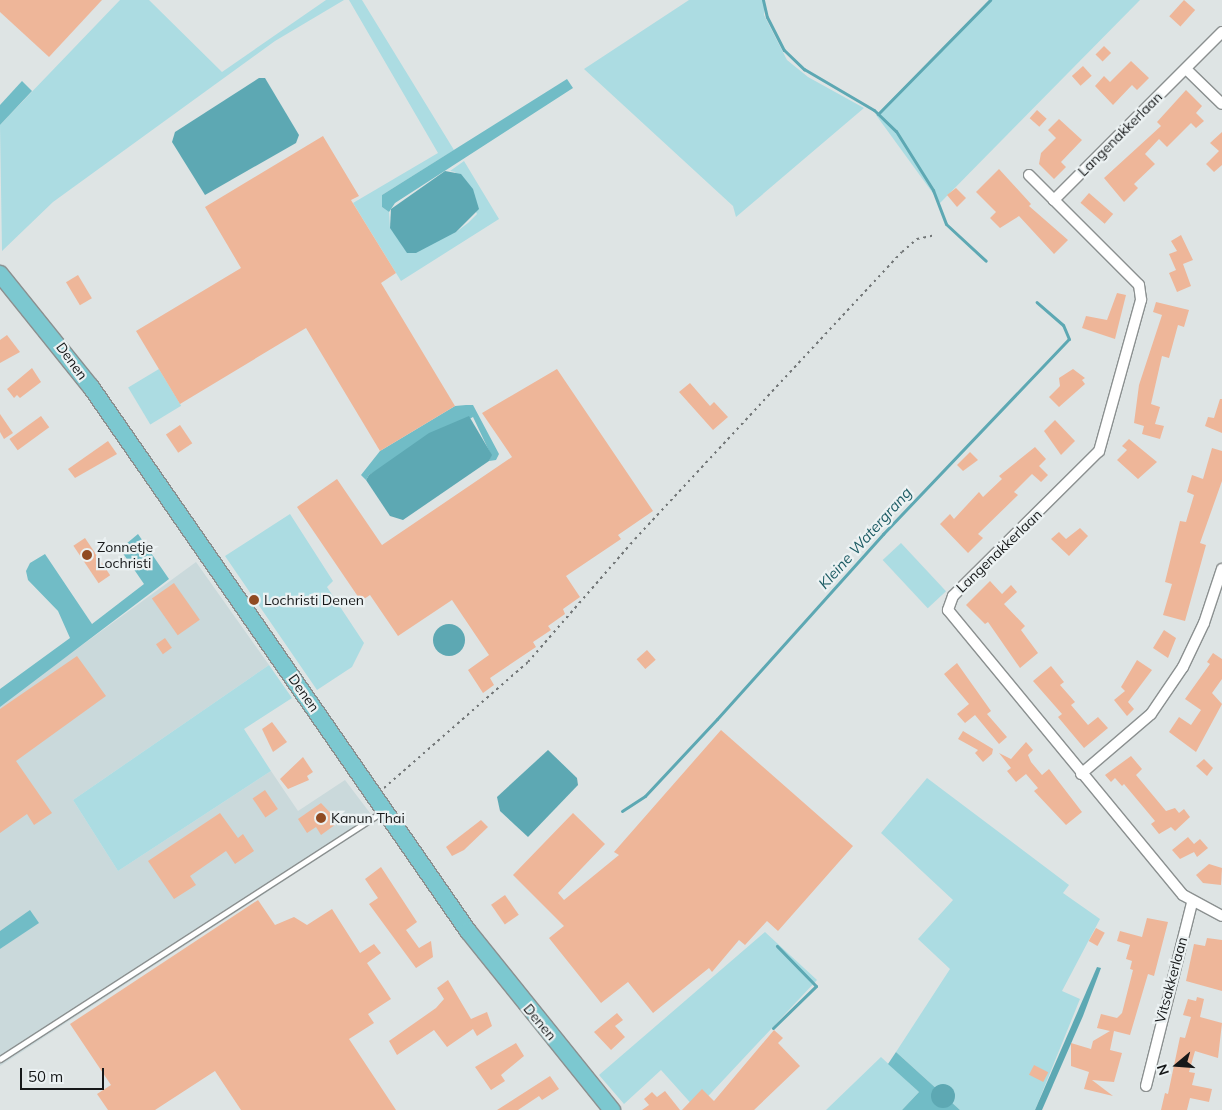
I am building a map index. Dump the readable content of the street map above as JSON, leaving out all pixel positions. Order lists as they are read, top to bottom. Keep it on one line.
{"streets":{"main road":["Denen"],"street":["Langenakkerlaan","Vitsakkerlaan"]},"crossings":[["Langenakkerlaan","Vitsakkerlaan"]],"water":["Kleine Watergrang"],"places":["Zonnetje Lochristi","Lochristi Denen","Kanun Thai"],"scale_bar":"50 m","north":"left"}
